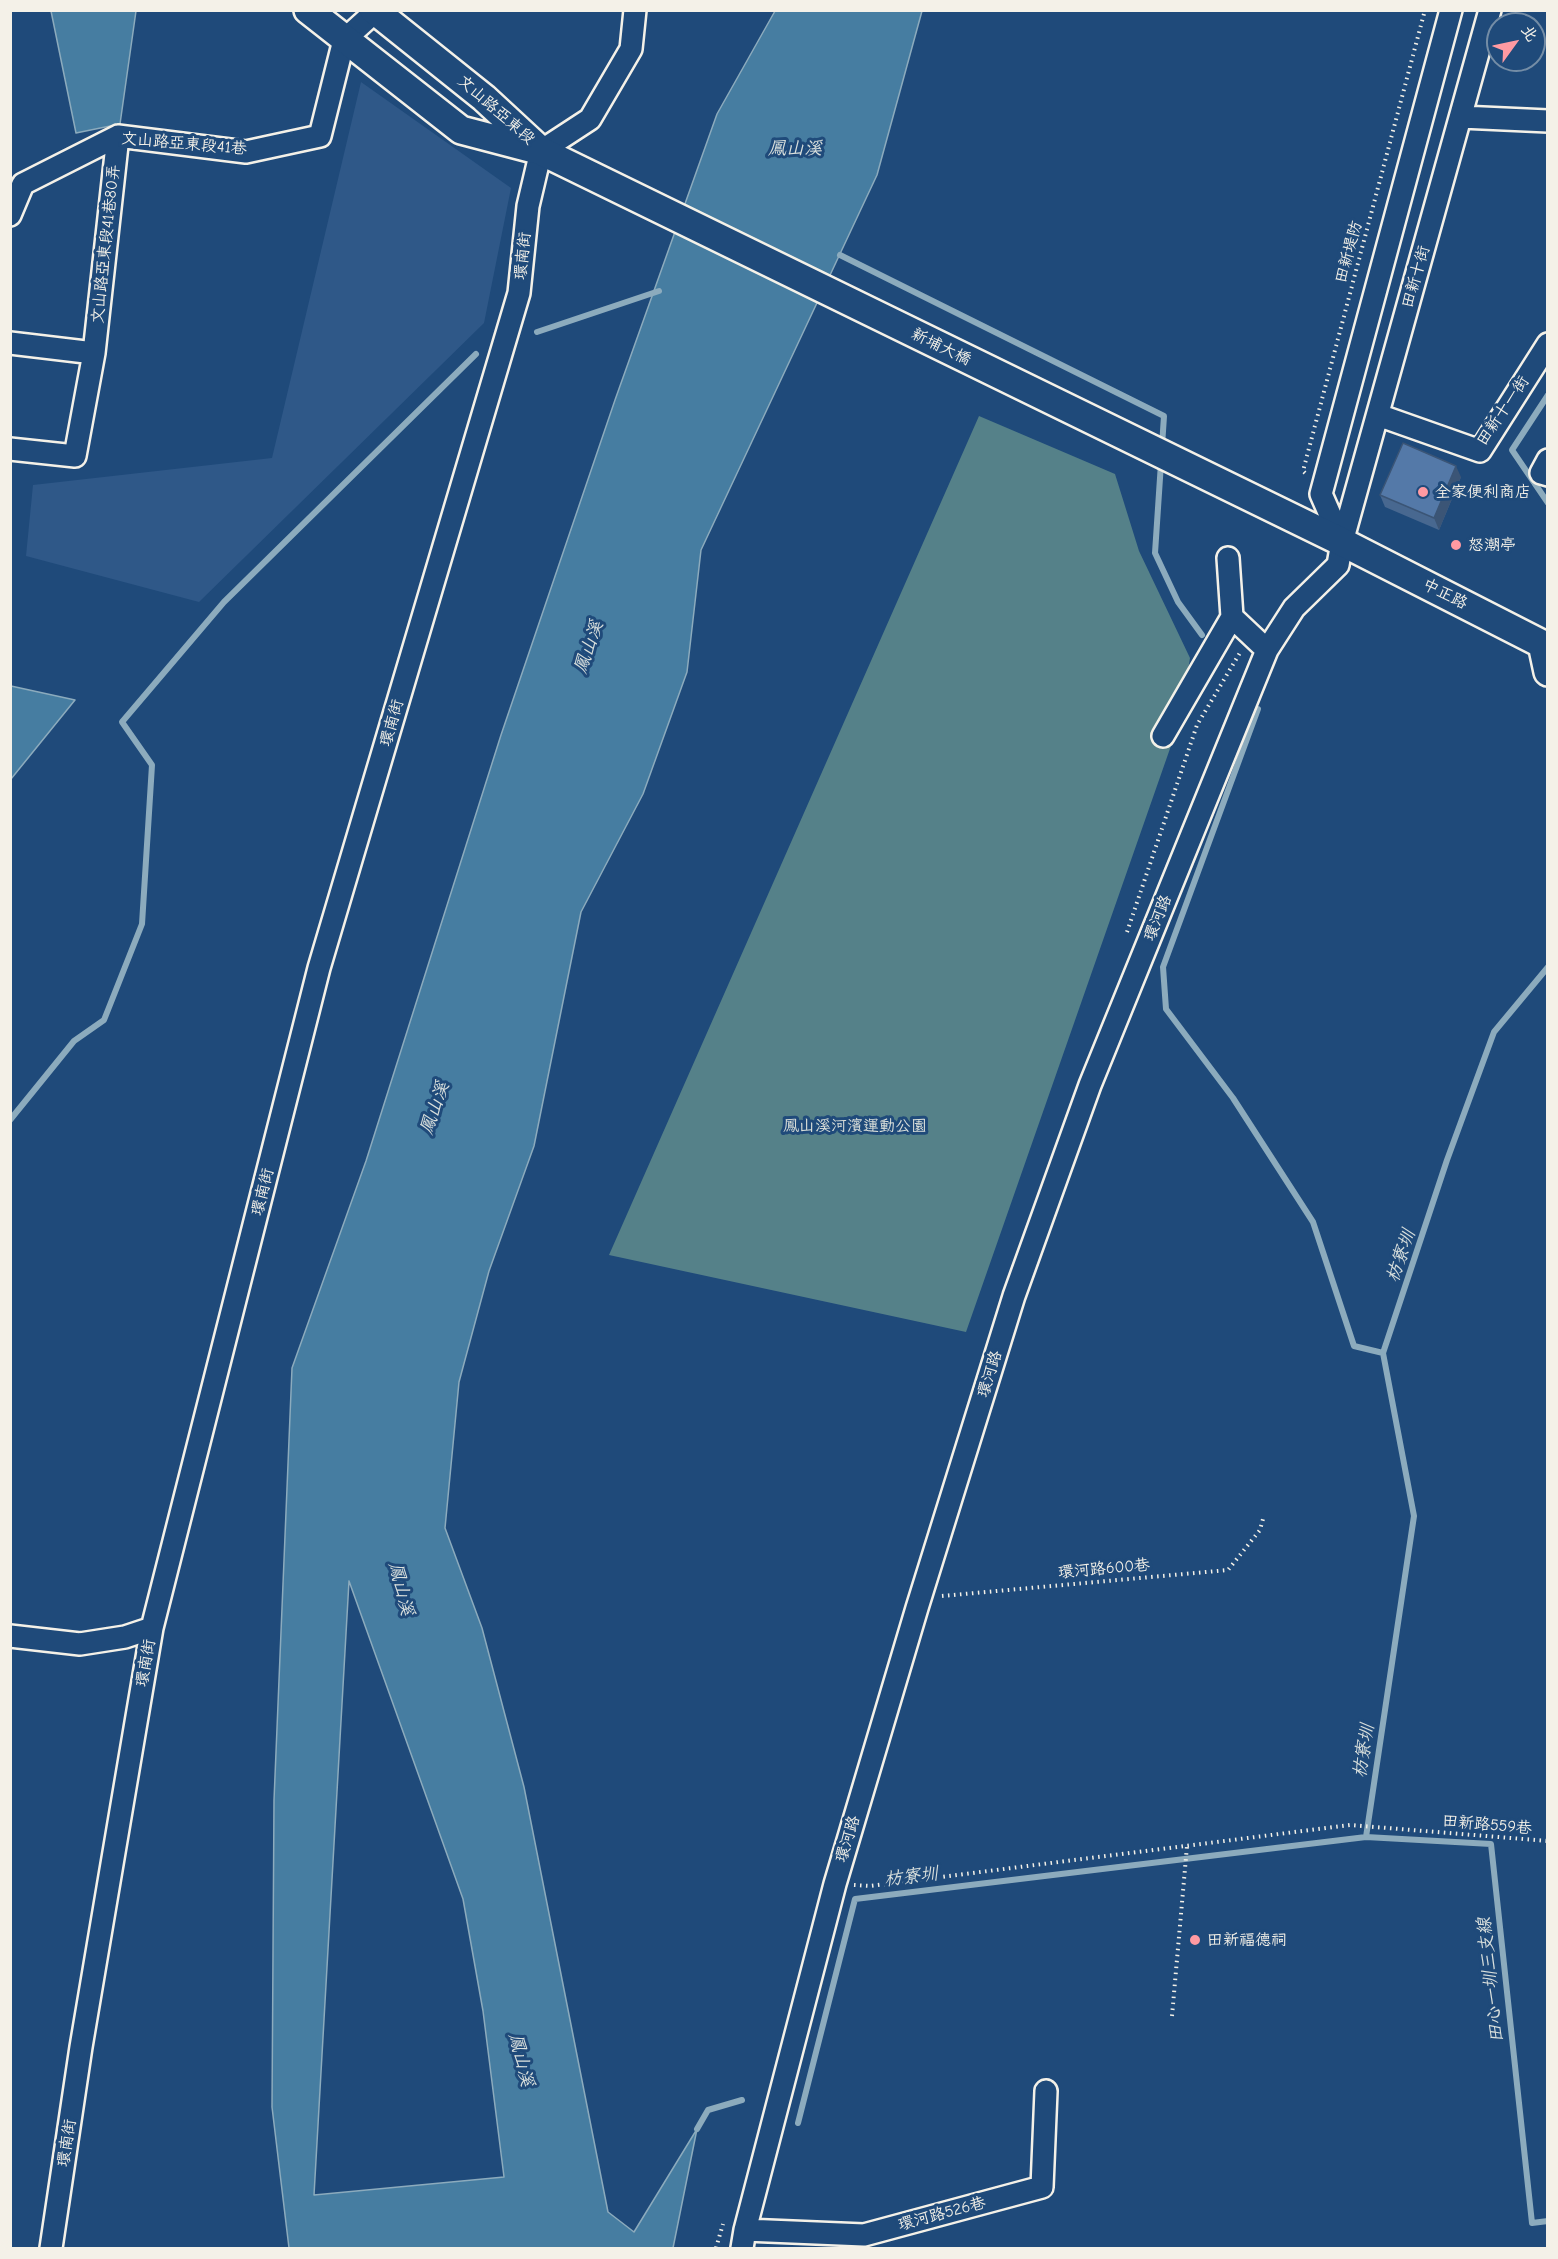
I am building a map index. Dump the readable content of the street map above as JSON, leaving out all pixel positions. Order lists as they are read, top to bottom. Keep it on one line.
{"streets":{"main road":["文山路亞東段","新埔大橋","中正路"],"street":["文山路亞東段41巷","文山路亞東段41巷80弄","環南街","田新十街","田新十一街","環河路","環河路526巷"],"path":["田新堤防","環河路600巷","田新路559巷"]},"crossings":[["文山路亞東段","文山路亞東段41巷"],["文山路亞東段","環南街"],["文山路亞東段","新埔大橋"],["文山路亞東段41巷","文山路亞東段41巷80弄"],["環南街","新埔大橋"],["田新十街","新埔大橋"],["田新十街","田新十一街"],["田新十街","中正路"],["田新十街","環河路"],["新埔大橋","中正路"],["新埔大橋","環河路"],["中正路","環河路"],["環河路","環河路600巷"],["環河路","田新路559巷"],["環河路","環河路526巷"]],"water":["鳳山溪","枋寮圳","田心一圳三支線"],"parks":["鳳山溪河濱運動公園"],"places":["全家便利商店","怒潮亭","田新福德祠"],"north":"top right"}
